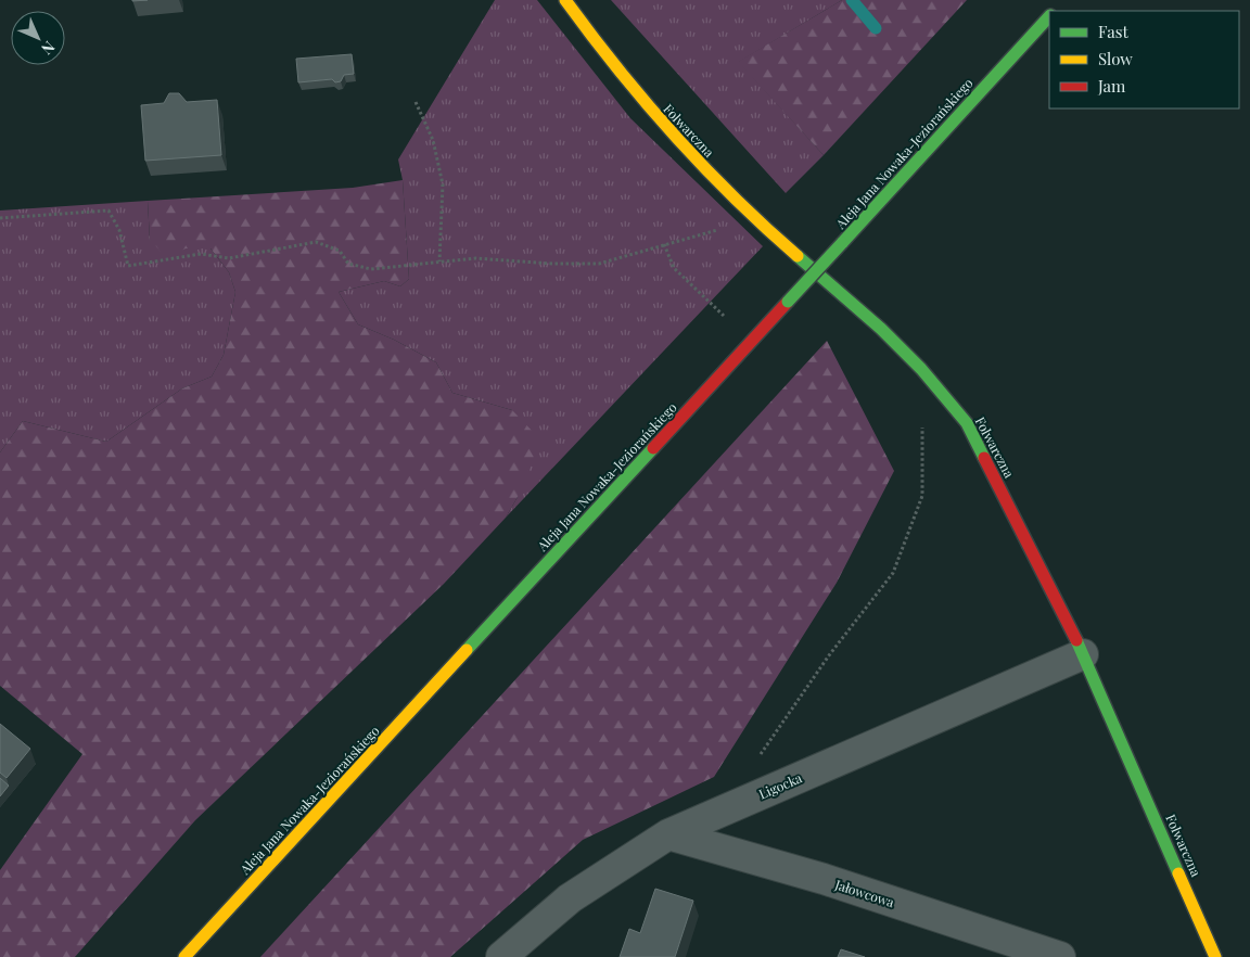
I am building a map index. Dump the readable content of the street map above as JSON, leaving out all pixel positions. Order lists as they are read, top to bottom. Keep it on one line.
{"streets":{"main road":["Folwarczna","Aleja Jana Nowaka-Jeziorańskiego"],"street":["Ligocka","Jałowcowa"]},"crossings":[["Folwarczna","Ligocka"],["Ligocka","Jałowcowa"]],"legend":["Fast","Slow","Jam"],"north":"bottom right"}
